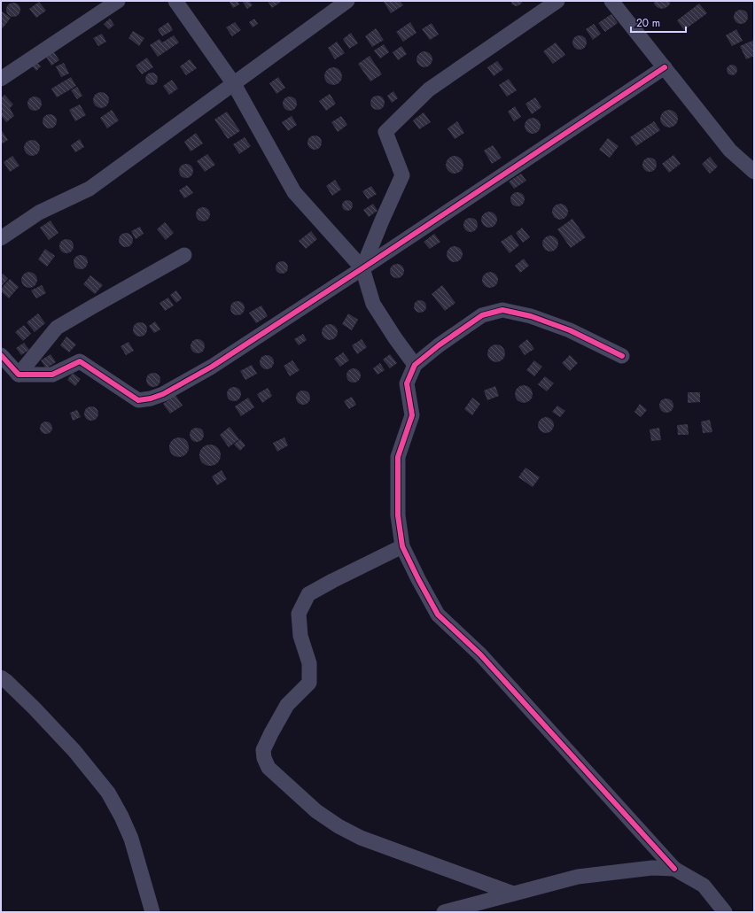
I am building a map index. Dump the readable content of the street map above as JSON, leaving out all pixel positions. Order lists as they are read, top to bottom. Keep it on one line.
{"scale_bar":"20 m"}
